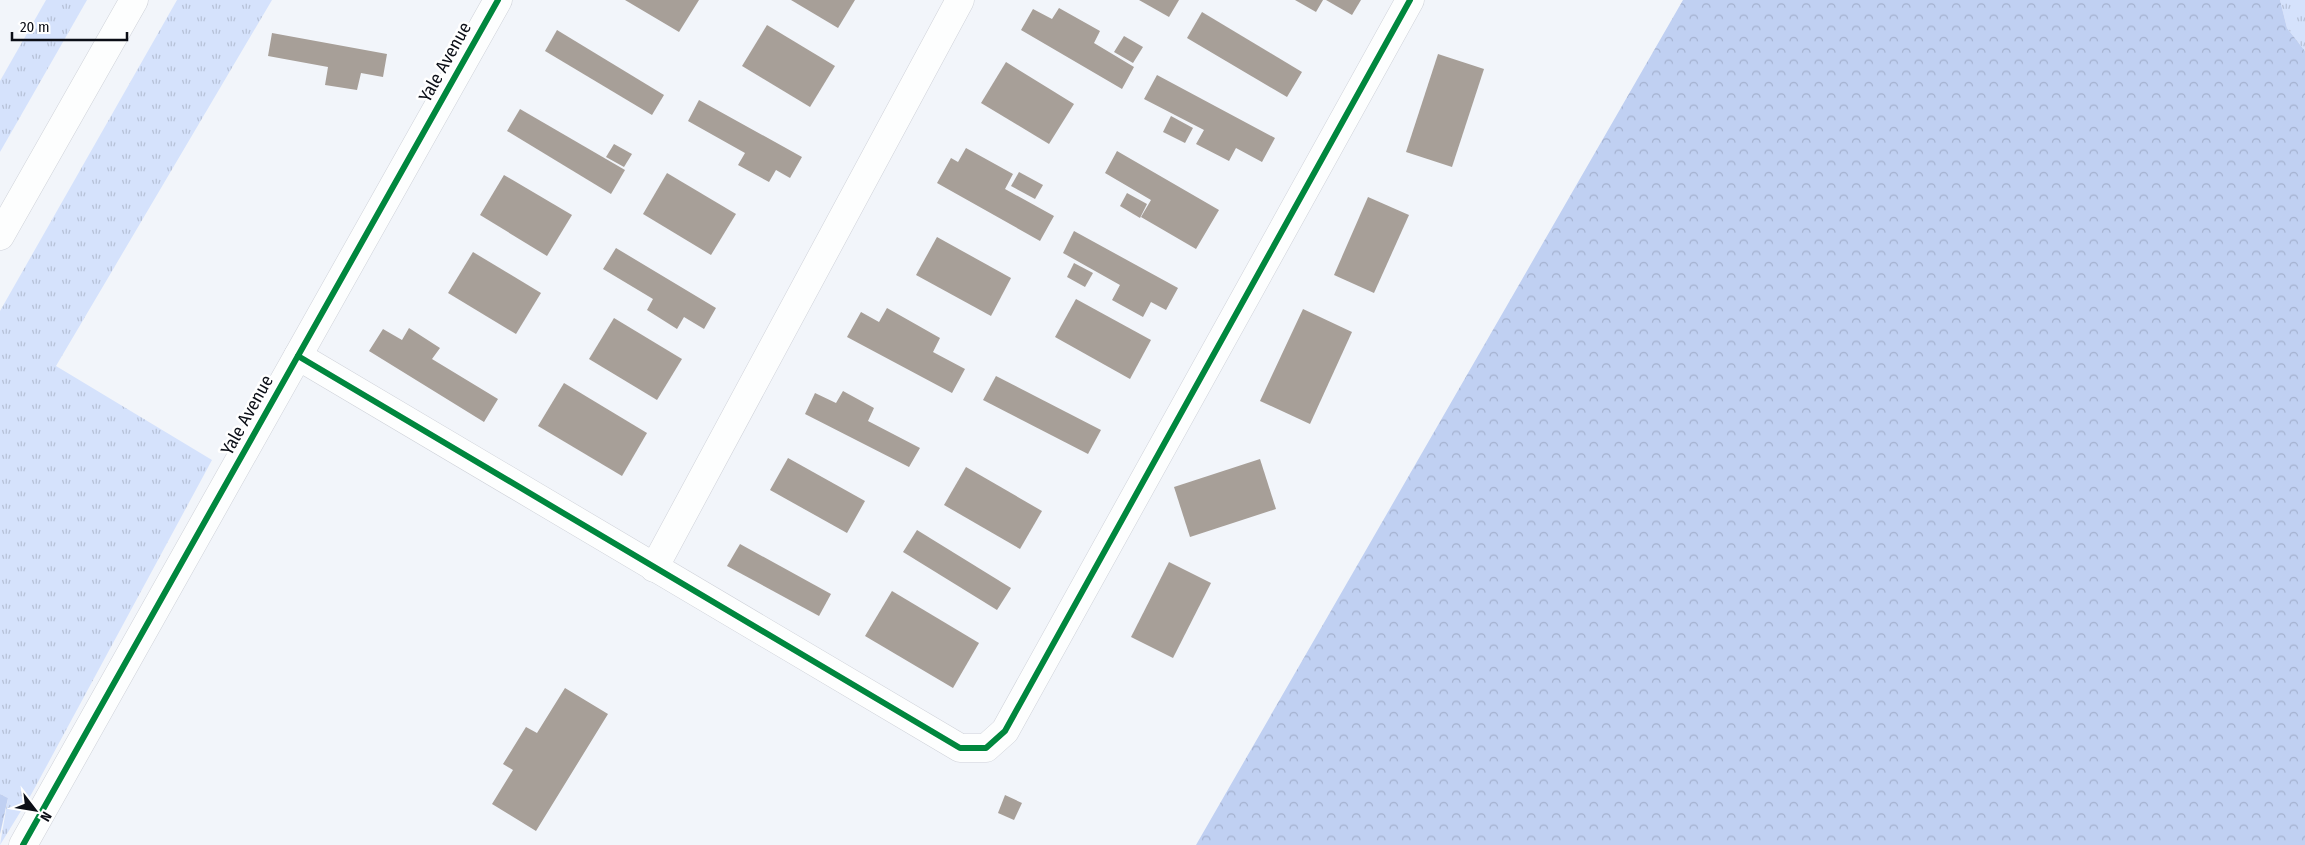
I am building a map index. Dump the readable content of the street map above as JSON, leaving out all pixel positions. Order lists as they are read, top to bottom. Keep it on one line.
{"streets":{"main road":["Yale Avenue"]},"scale_bar":"20 m","north":"bottom right"}
